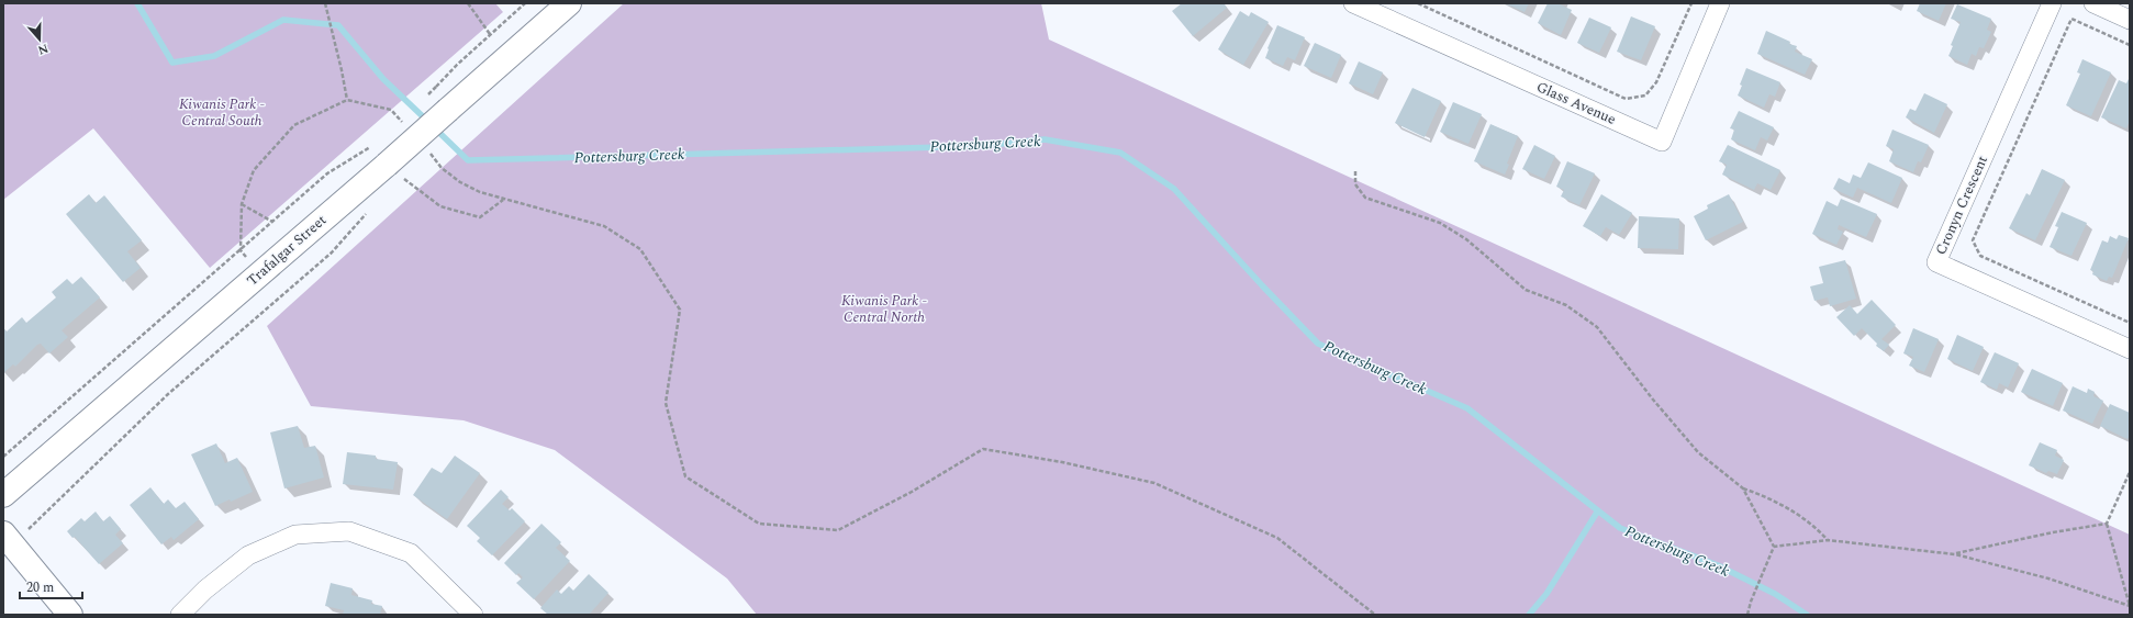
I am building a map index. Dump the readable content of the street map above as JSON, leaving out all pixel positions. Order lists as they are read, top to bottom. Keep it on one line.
{"streets":{"main road":["Trafalgar Street"],"street":["Glass Avenue","Cronyn Crescent"]},"water":["Pottersburg Creek"],"parks":["Kiwanis Park - Central South","Kiwanis Park - Central North"],"scale_bar":"20 m","north":"bottom"}
